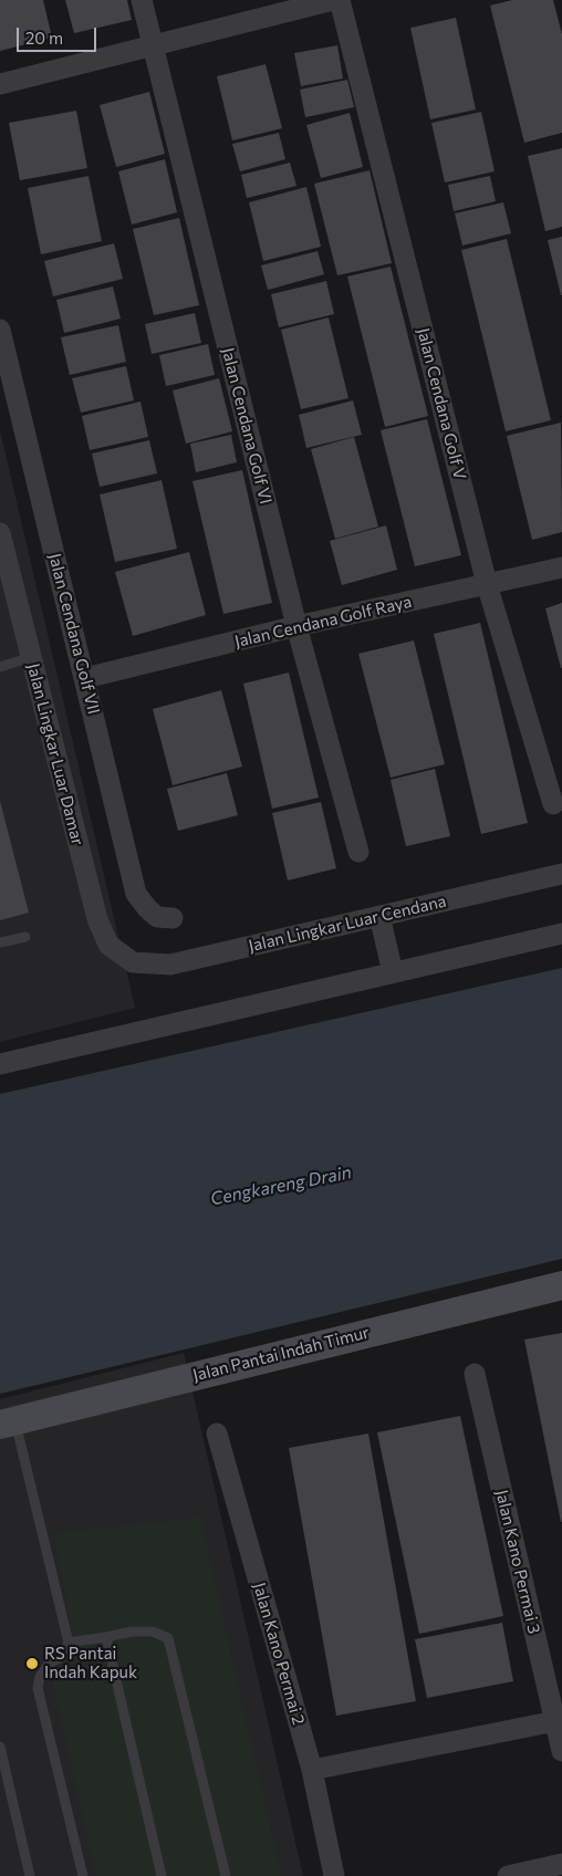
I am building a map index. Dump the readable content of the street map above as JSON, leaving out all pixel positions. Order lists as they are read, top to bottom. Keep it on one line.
{"streets":{"street":["Jalan Cendana Golf V","Jalan Cendana Golf VI","Jalan Cendana Golf Raya","Jalan Cendana Golf VII","Jalan Lingkar Luar Damar","Jalan Lingkar Luar Cendana","Jalan Pantai Indah Timur","Jalan Kano Permai 3","Jalan Kano Permai 2"]},"crossings":[["Jalan Cendana Golf V","Jalan Cendana Golf Raya"],["Jalan Cendana Golf VI","Jalan Cendana Golf Raya"],["Jalan Cendana Golf Raya","Jalan Cendana Golf VII"],["Jalan Lingkar Luar Damar","Jalan Lingkar Luar Cendana"]],"water":["Cengkareng Drain"],"places":["RS Pantai Indah Kapuk"],"scale_bar":"20 m"}
